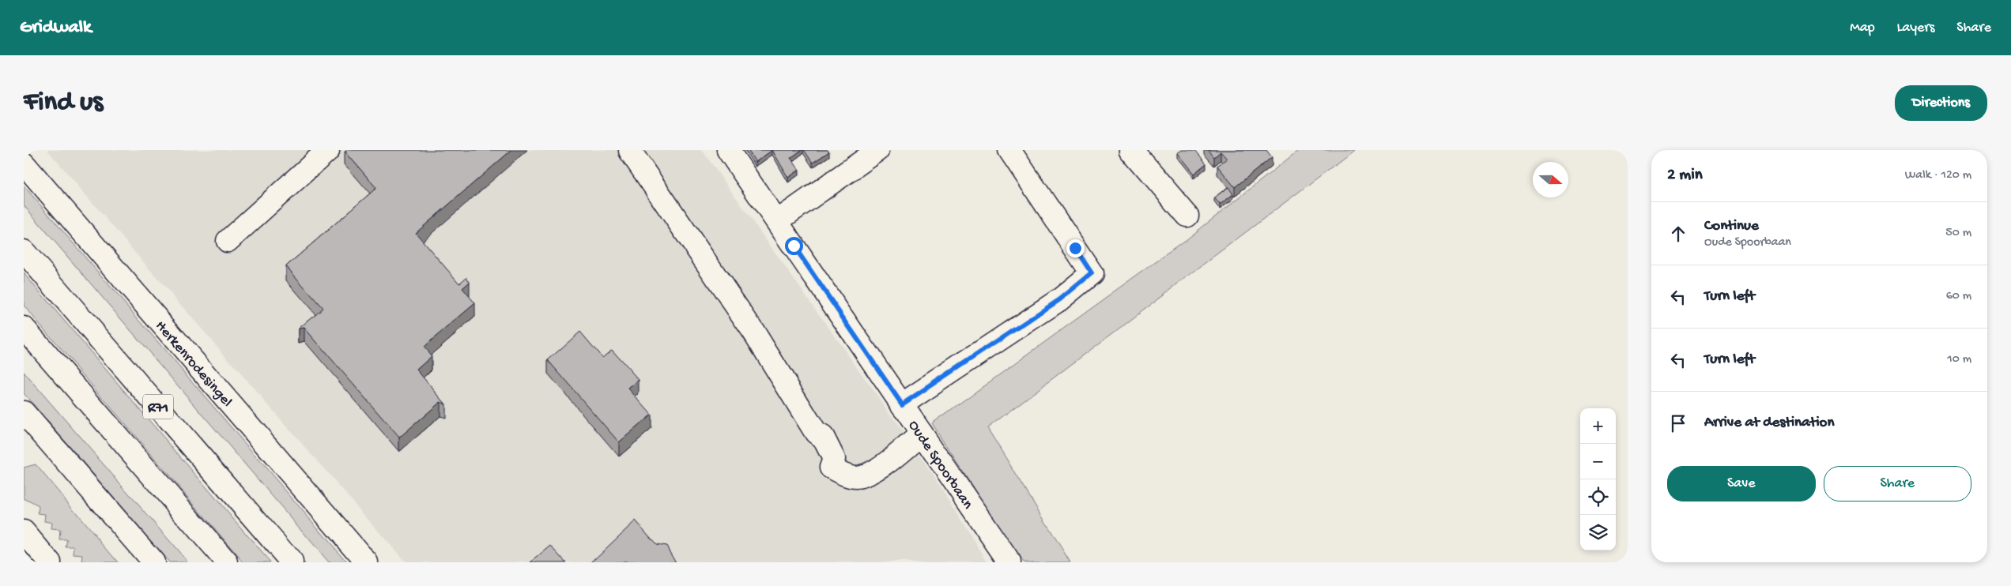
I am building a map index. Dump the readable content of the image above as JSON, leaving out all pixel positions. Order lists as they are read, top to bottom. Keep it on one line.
{"streets":{"main road":["Herkenrodesingel","R71","Oude Spoorbaan"]},"north":"right","page":{"header":"Gridwalk","nav":["Map","Layers","Share"],"buttons":["Directions",["Save","Share"]],"title":"Find us","heading":["2 min","Walk · 120 m"],"list":[["Continue","Oude Spoorbaan","50 m"],["Turn left","60 m"],["Turn left","10 m"],"Arrive at destination"],"map_buttons":["+","−"]}}
